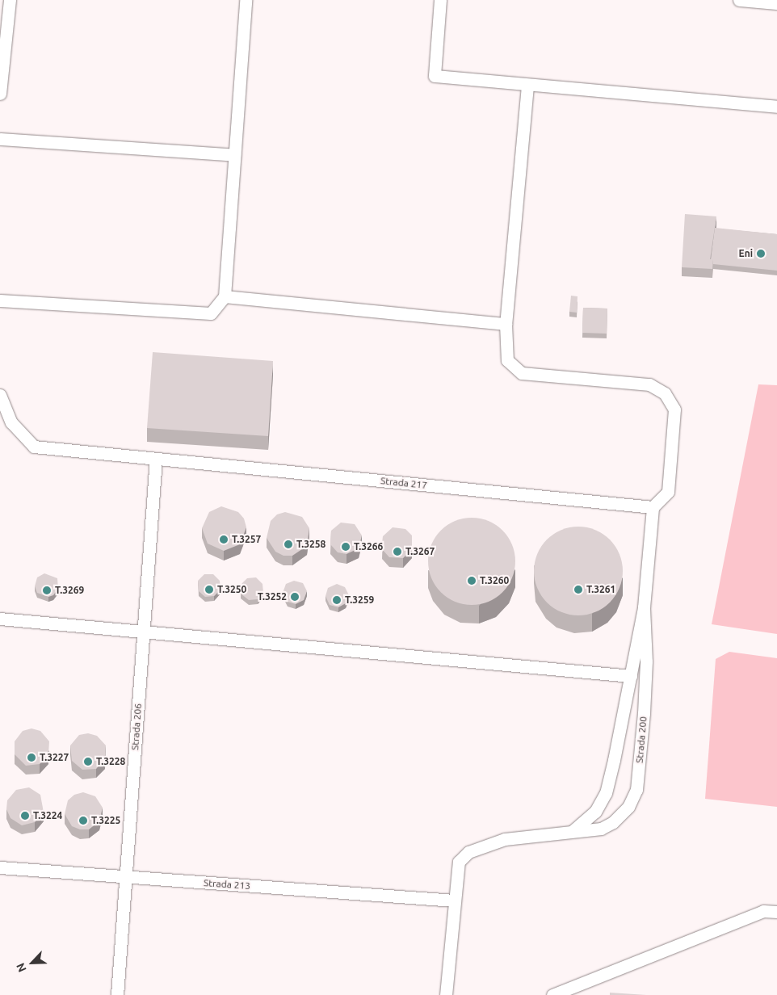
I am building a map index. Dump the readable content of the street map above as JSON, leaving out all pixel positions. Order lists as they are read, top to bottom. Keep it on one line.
{"streets":{"lane":["Strada 217","Strada 206","Strada 200","Strada 213"]},"crossings":[["Strada 217","Strada 206"],["Strada 217","Strada 200"],["Strada 206","Strada 213"],["Strada 200","Strada 213"]],"places":["Eni","T.3257","T.3258","T.3266","T.3267","T.3260","T.3250","T.3261","T.3269","T.3252","T.3259","T.3227","T.3228","T.3224","T.3225"],"north":"bottom left"}
